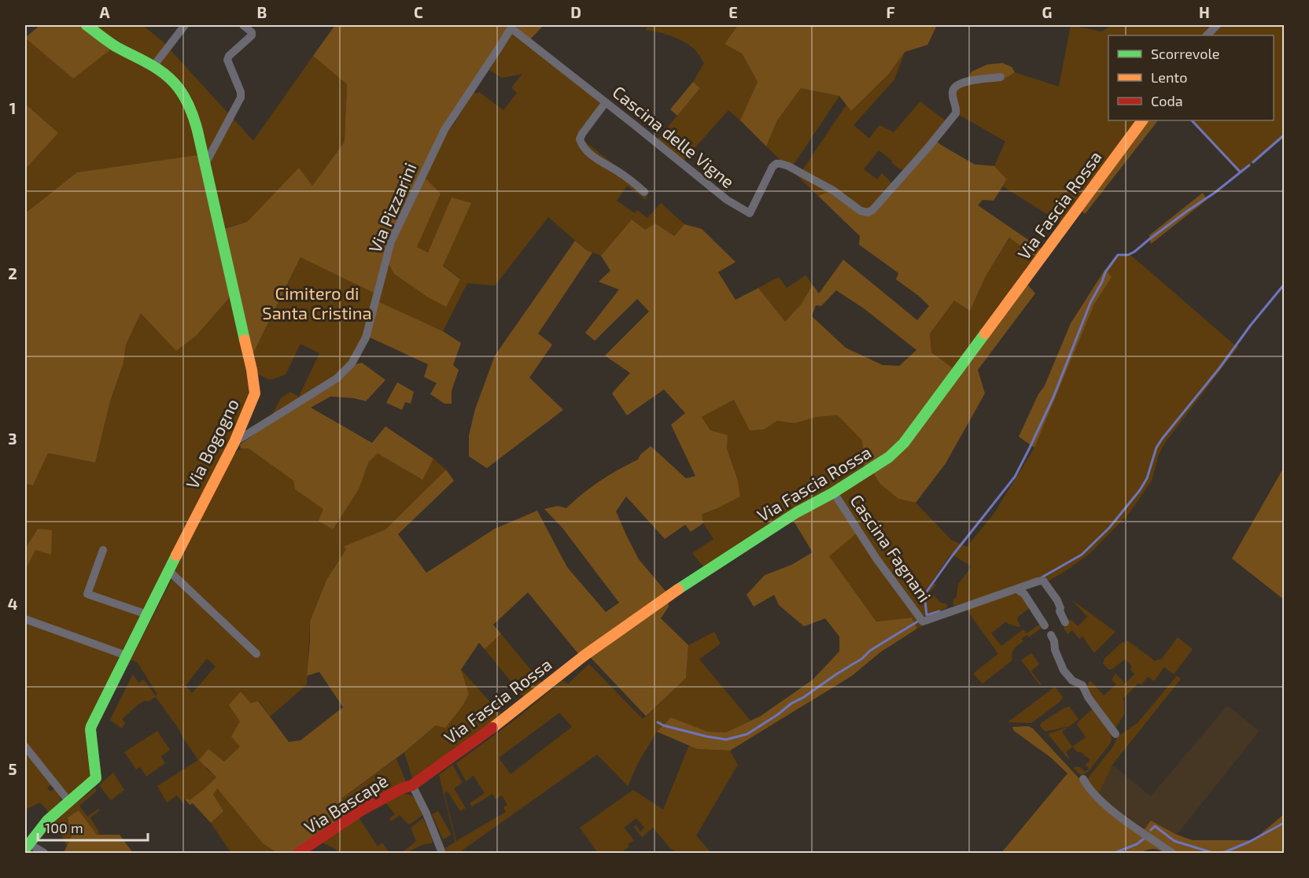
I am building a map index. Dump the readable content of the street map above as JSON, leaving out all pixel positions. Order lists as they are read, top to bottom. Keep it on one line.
{"streets":{"street":["Cascina delle Vigne","Via Fascia Rossa","Via Pizzarini","Via Bogogno","Cascina Fagnani","Via Bascapè"]},"crossings":[["Cascina delle Vigne","Via Pizzarini"],["Via Fascia Rossa","Cascina Fagnani"],["Via Fascia Rossa","Via Bascapè"],["Via Pizzarini","Via Bogogno"]],"parks":["Cimitero di Santa Cristina"],"legend":["Scorrevole","Lento","Coda"],"scale_bar":"100 m","grid":{"columns":["A","B","C","D","E","F","G","H"],"rows":["1","2","3","4","5"]}}
